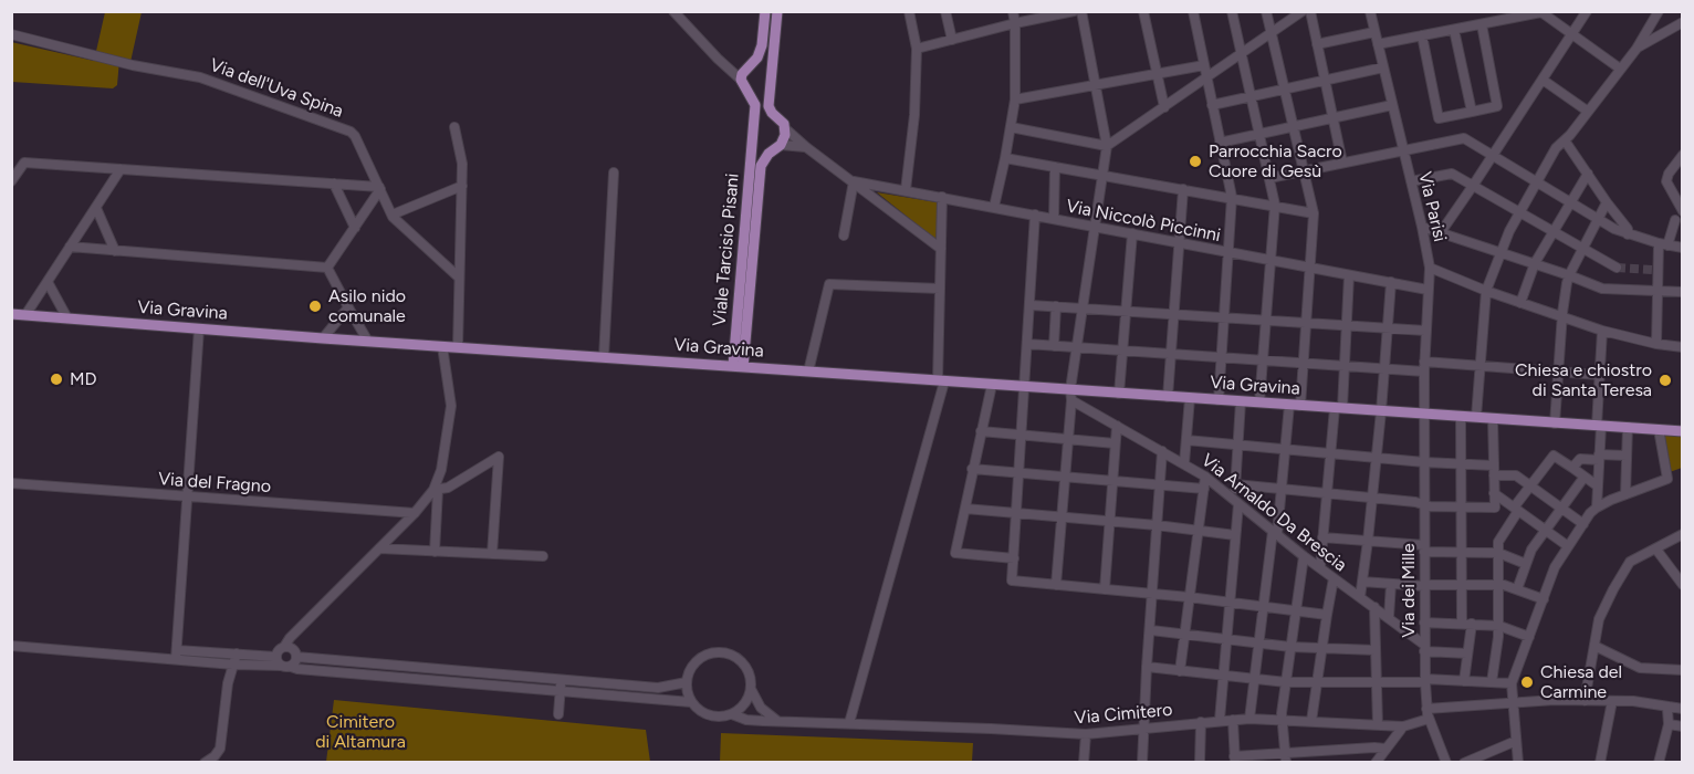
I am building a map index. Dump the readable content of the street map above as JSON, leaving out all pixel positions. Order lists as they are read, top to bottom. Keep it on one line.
{"streets":{"main road":["Viale Tarcisio Pisani","Via Gravina"],"street":["Via dell'Uva Spina","Via Parisi","Via Niccolò Piccinni","Via del Fragno","Via Arnaldo Da Brescia","Via dei Mille","Via Cimitero"]},"crossings":[["Via Parisi","Via Niccolò Piccinni"],["Via Parisi","Via Gravina"],["Via Parisi","Via dei Mille"],["Viale Tarcisio Pisani","Via Gravina"],["Via Gravina","Via Arnaldo Da Brescia"],["Via Gravina","Via dei Mille"],["Via Arnaldo Da Brescia","Via dei Mille"],["Via dei Mille","Via Cimitero"]],"parks":["Cimitero di Altamura"],"places":["Parrocchia Sacro Cuore di Gesù","Asilo nido comunale","MD","Chiesa e chiostro di Santa Teresa","Chiesa del Carmine"]}
